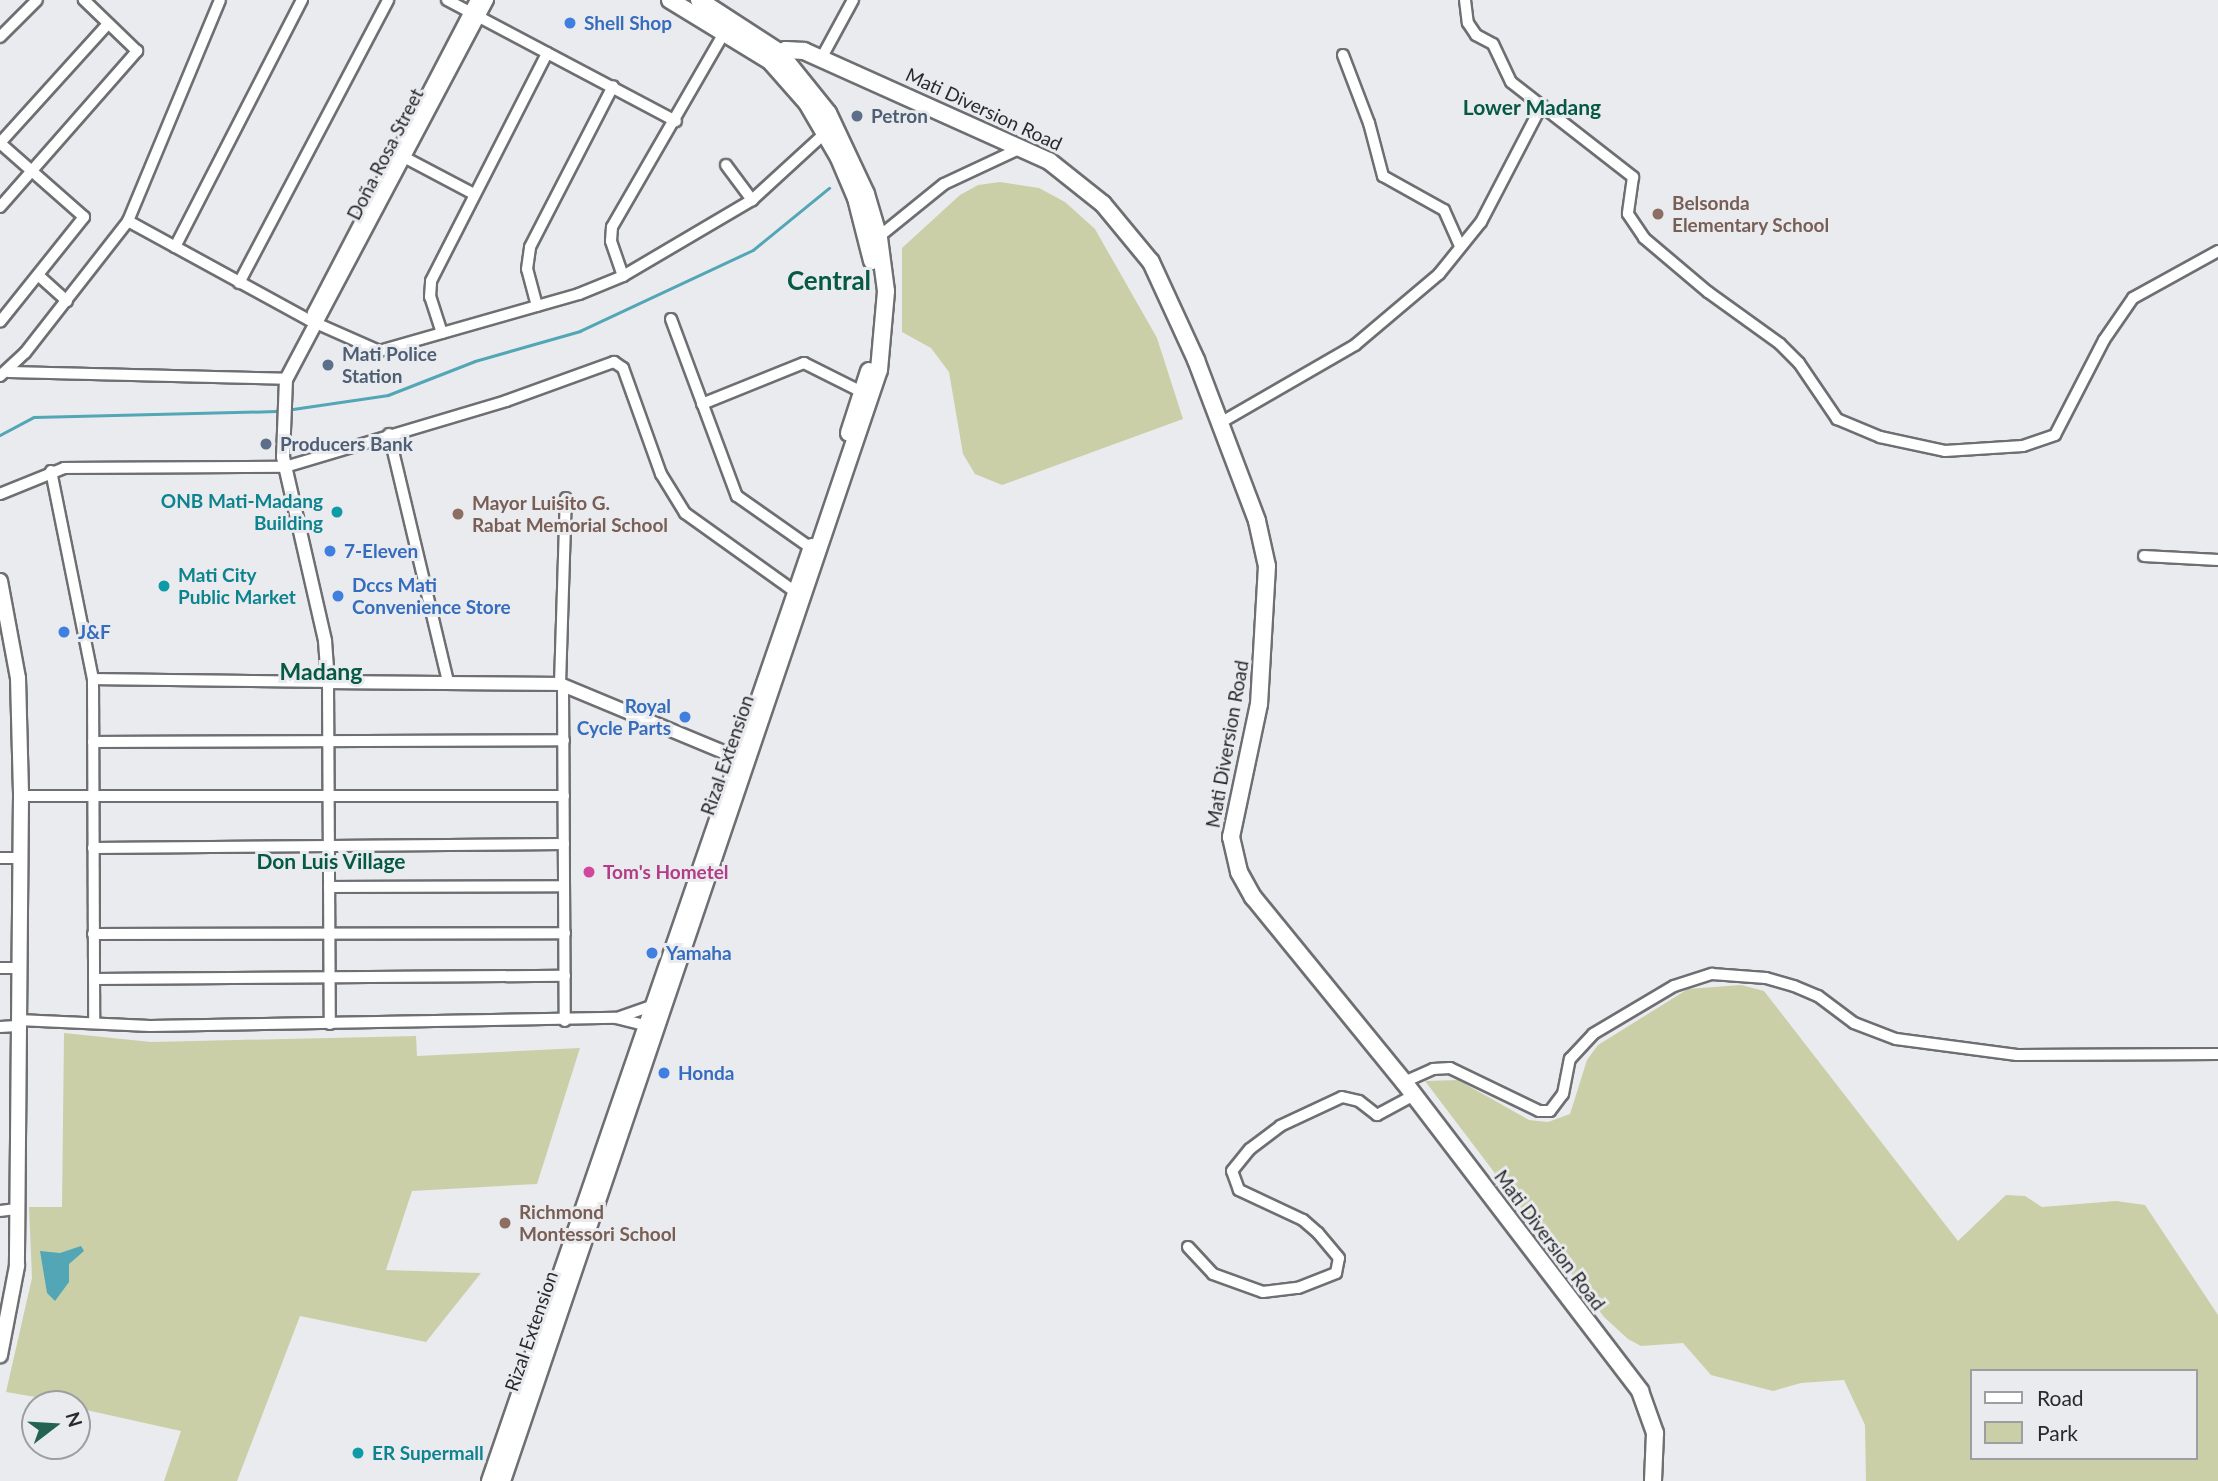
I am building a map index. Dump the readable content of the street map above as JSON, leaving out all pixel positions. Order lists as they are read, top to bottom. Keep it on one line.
{"streets":{"main road":["Mati Diversion Road","Rizal Extension"],"street":["Doña Rosa Street"]},"crossings":[["Mati Diversion Road","Rizal Extension"]],"districts":["Lower Madang","Central","Madang","Don Luis Village"],"places":["Shell Shop","Petron","Belsonda Elementary School","Mati Police Station","Producers Bank","ONB Mati-Madang Building","Mayor Luisito G. Rabat Memorial School","7-Eleven","Mati City Public Market","Dccs Mati Convenience Store","J&F","Royal Cycle Parts","Tom's Hometel","Yamaha","Honda","Richmond Montessori School","ER Supermall"],"legend":["Road","Park"],"north":"right"}
